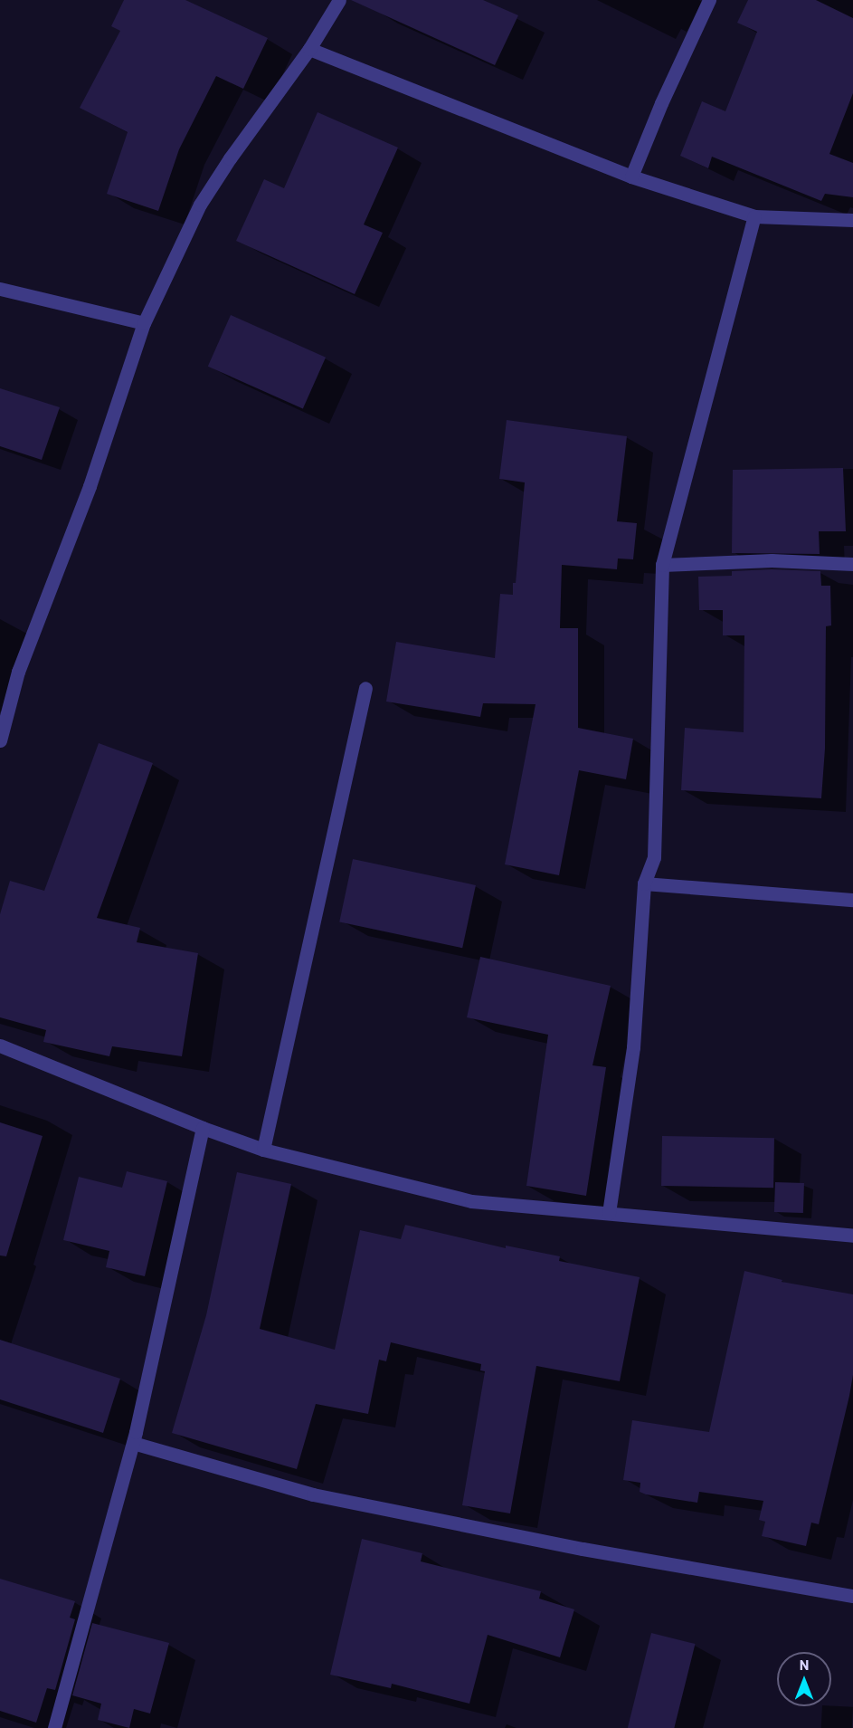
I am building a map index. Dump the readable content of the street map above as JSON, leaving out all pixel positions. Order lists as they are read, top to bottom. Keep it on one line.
{"north":"top"}
